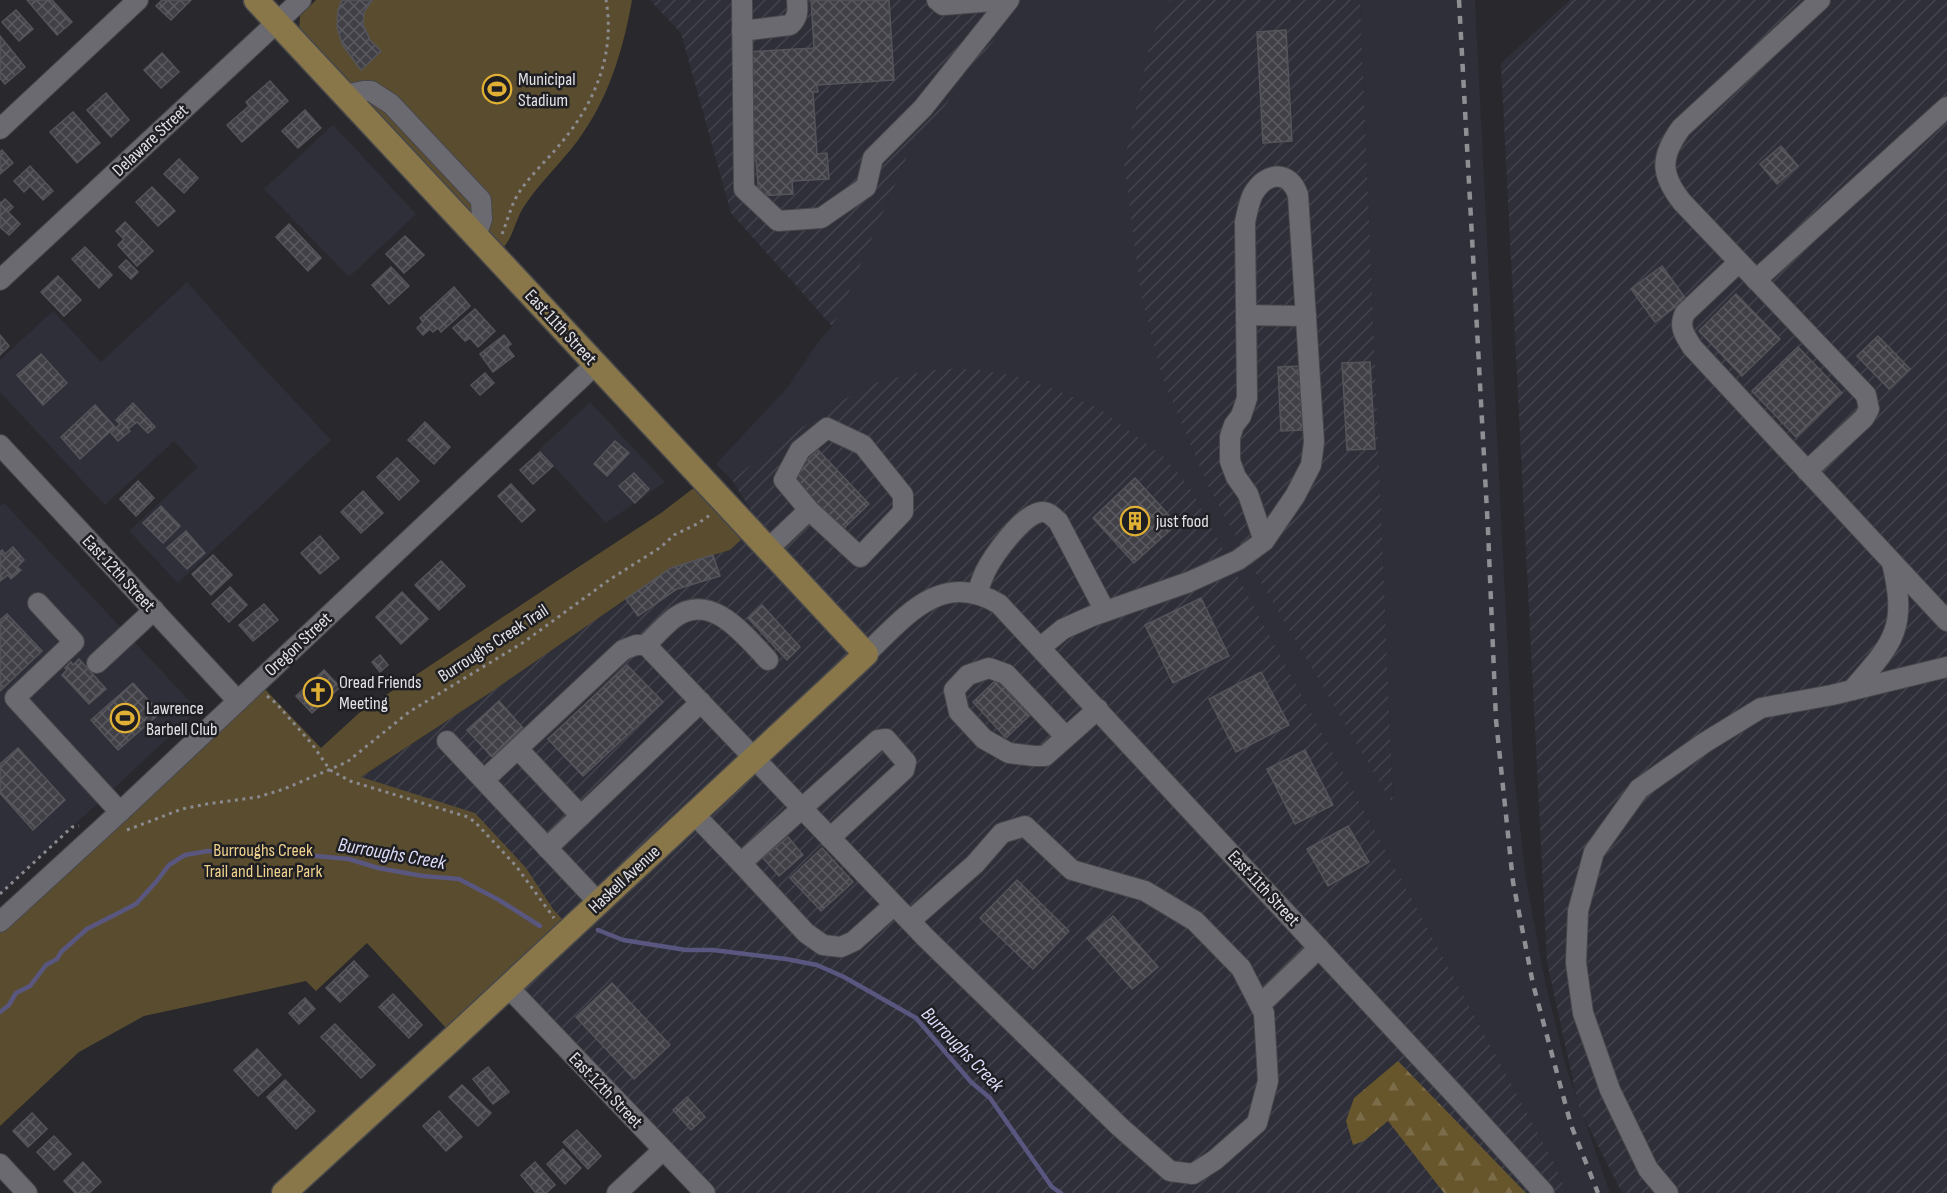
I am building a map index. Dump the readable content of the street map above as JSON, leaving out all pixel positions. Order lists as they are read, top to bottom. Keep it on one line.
{"streets":{"main road":["East 11th Street","Haskell Avenue"],"street":["Delaware Street","East 12th Street","Oregon Street"],"path":["Burroughs Creek Trail"]},"crossings":[["Delaware Street","East 11th Street"],["East 11th Street","Oregon Street"],["East 11th Street","Haskell Avenue"],["East 12th Street","Oregon Street"],["East 12th Street","Haskell Avenue"],["Burroughs Creek Trail","Oregon Street"]],"water":["Burroughs Creek"],"parks":["Burroughs Creek Trail and Linear Park"],"places":{"sports":["Municipal Stadium","Lawrence Barbell Club"],"building":["just food"],"church":["Oread Friends Meeting"]}}
